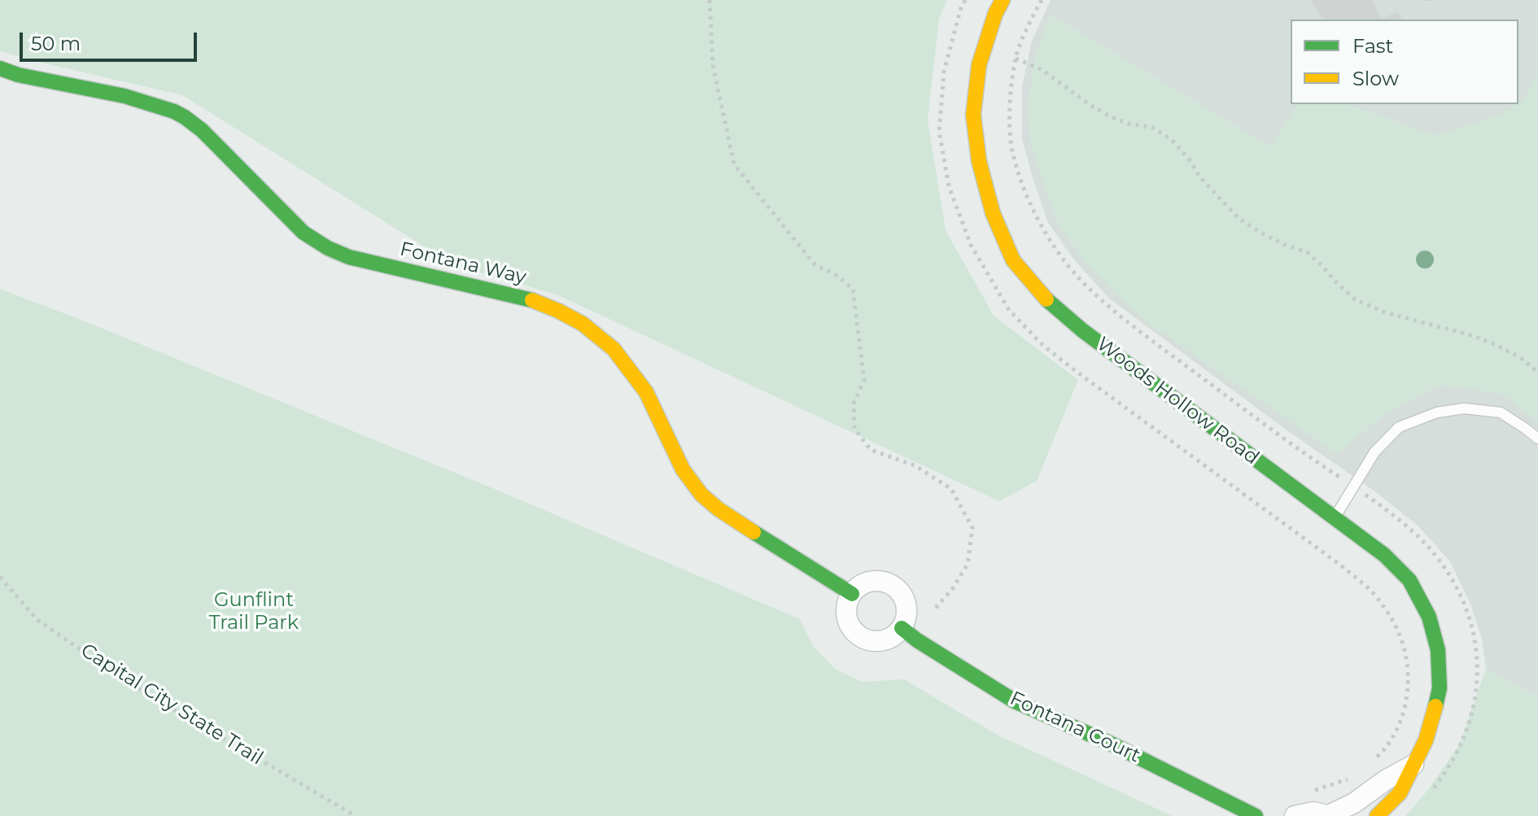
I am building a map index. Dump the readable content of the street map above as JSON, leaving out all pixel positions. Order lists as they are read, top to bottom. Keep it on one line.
{"streets":{"street":["Fontana Way","Woods Hollow Road","Fontana Court"],"path":["Capital City State Trail"]},"crossings":[["Fontana Way","Fontana Court"]],"parks":["Gunflint Trail Park"],"legend":["Fast","Slow"],"scale_bar":"50 m"}
